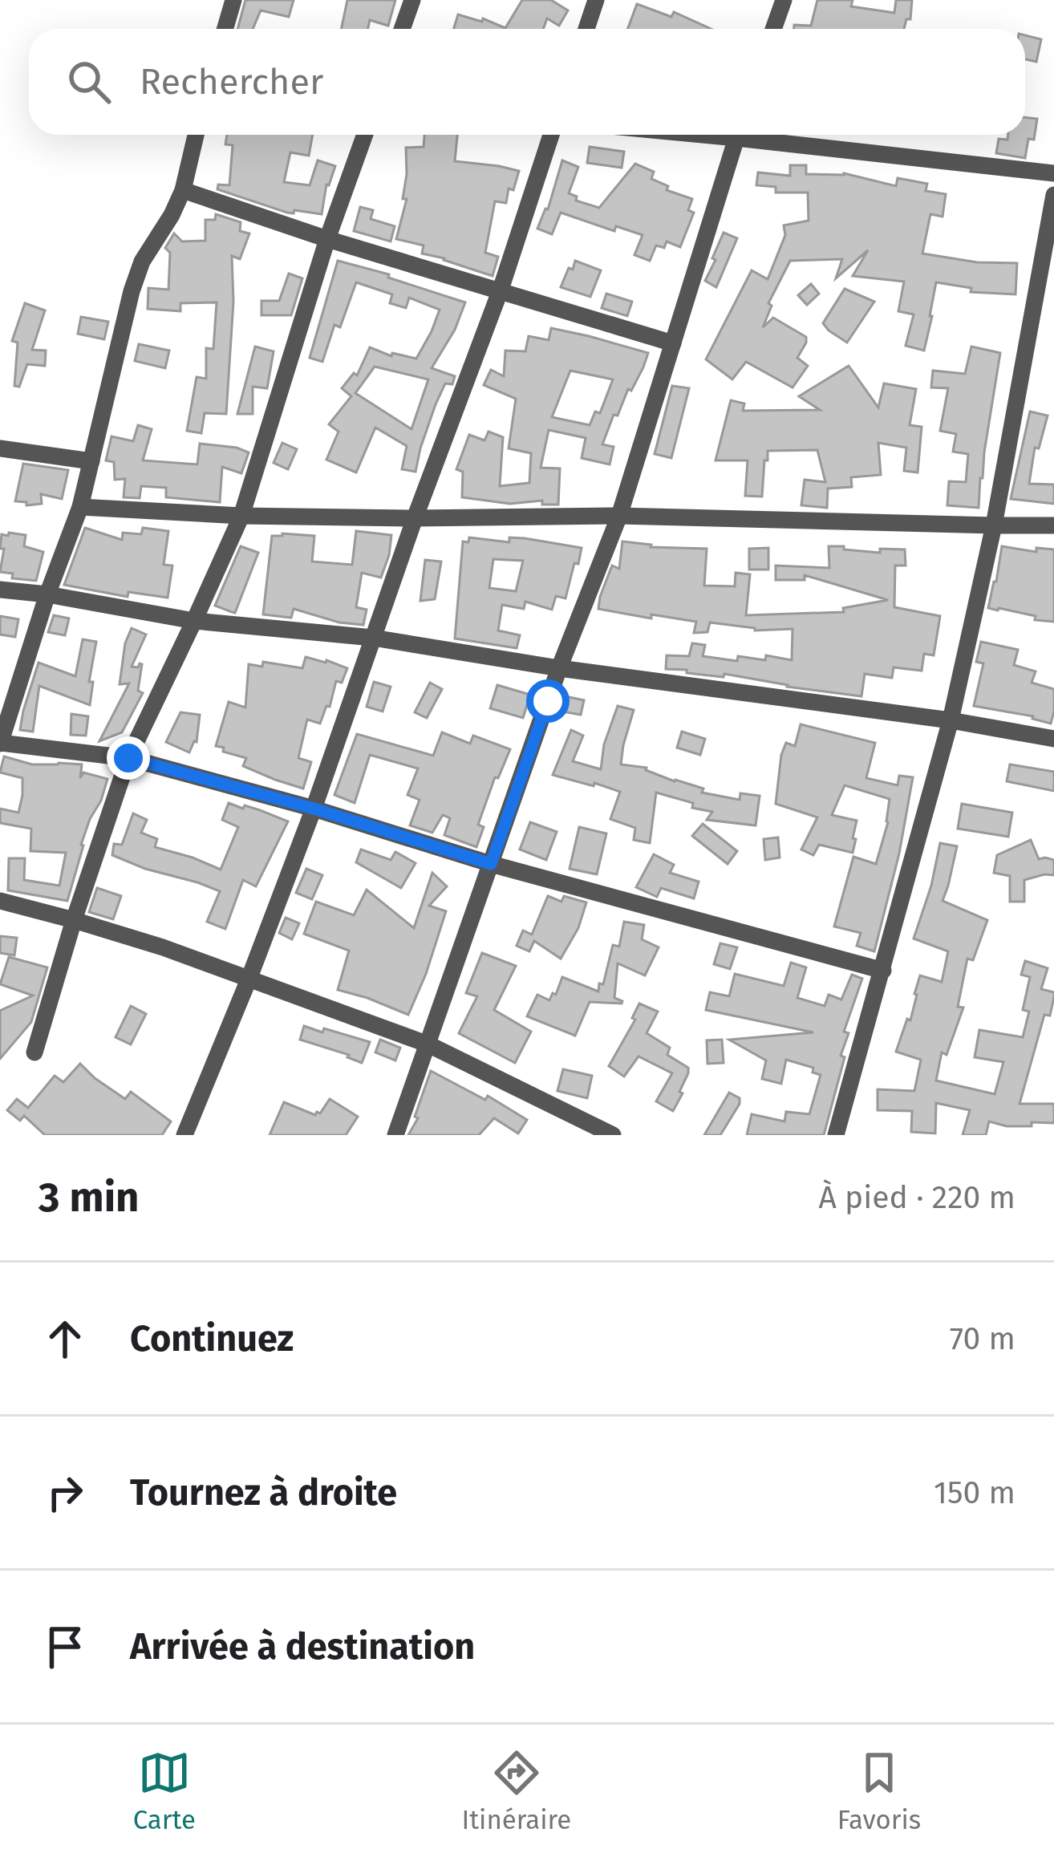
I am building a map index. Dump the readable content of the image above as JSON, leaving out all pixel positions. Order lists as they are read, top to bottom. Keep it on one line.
{"page":{"search":"Rechercher","heading":["3 min","À pied · 220 m"],"list":[["Continuez","70 m"],["Tournez à droite","150 m"],"Arrivée à destination"],"nav":["Carte","Itinéraire","Favoris"]}}
